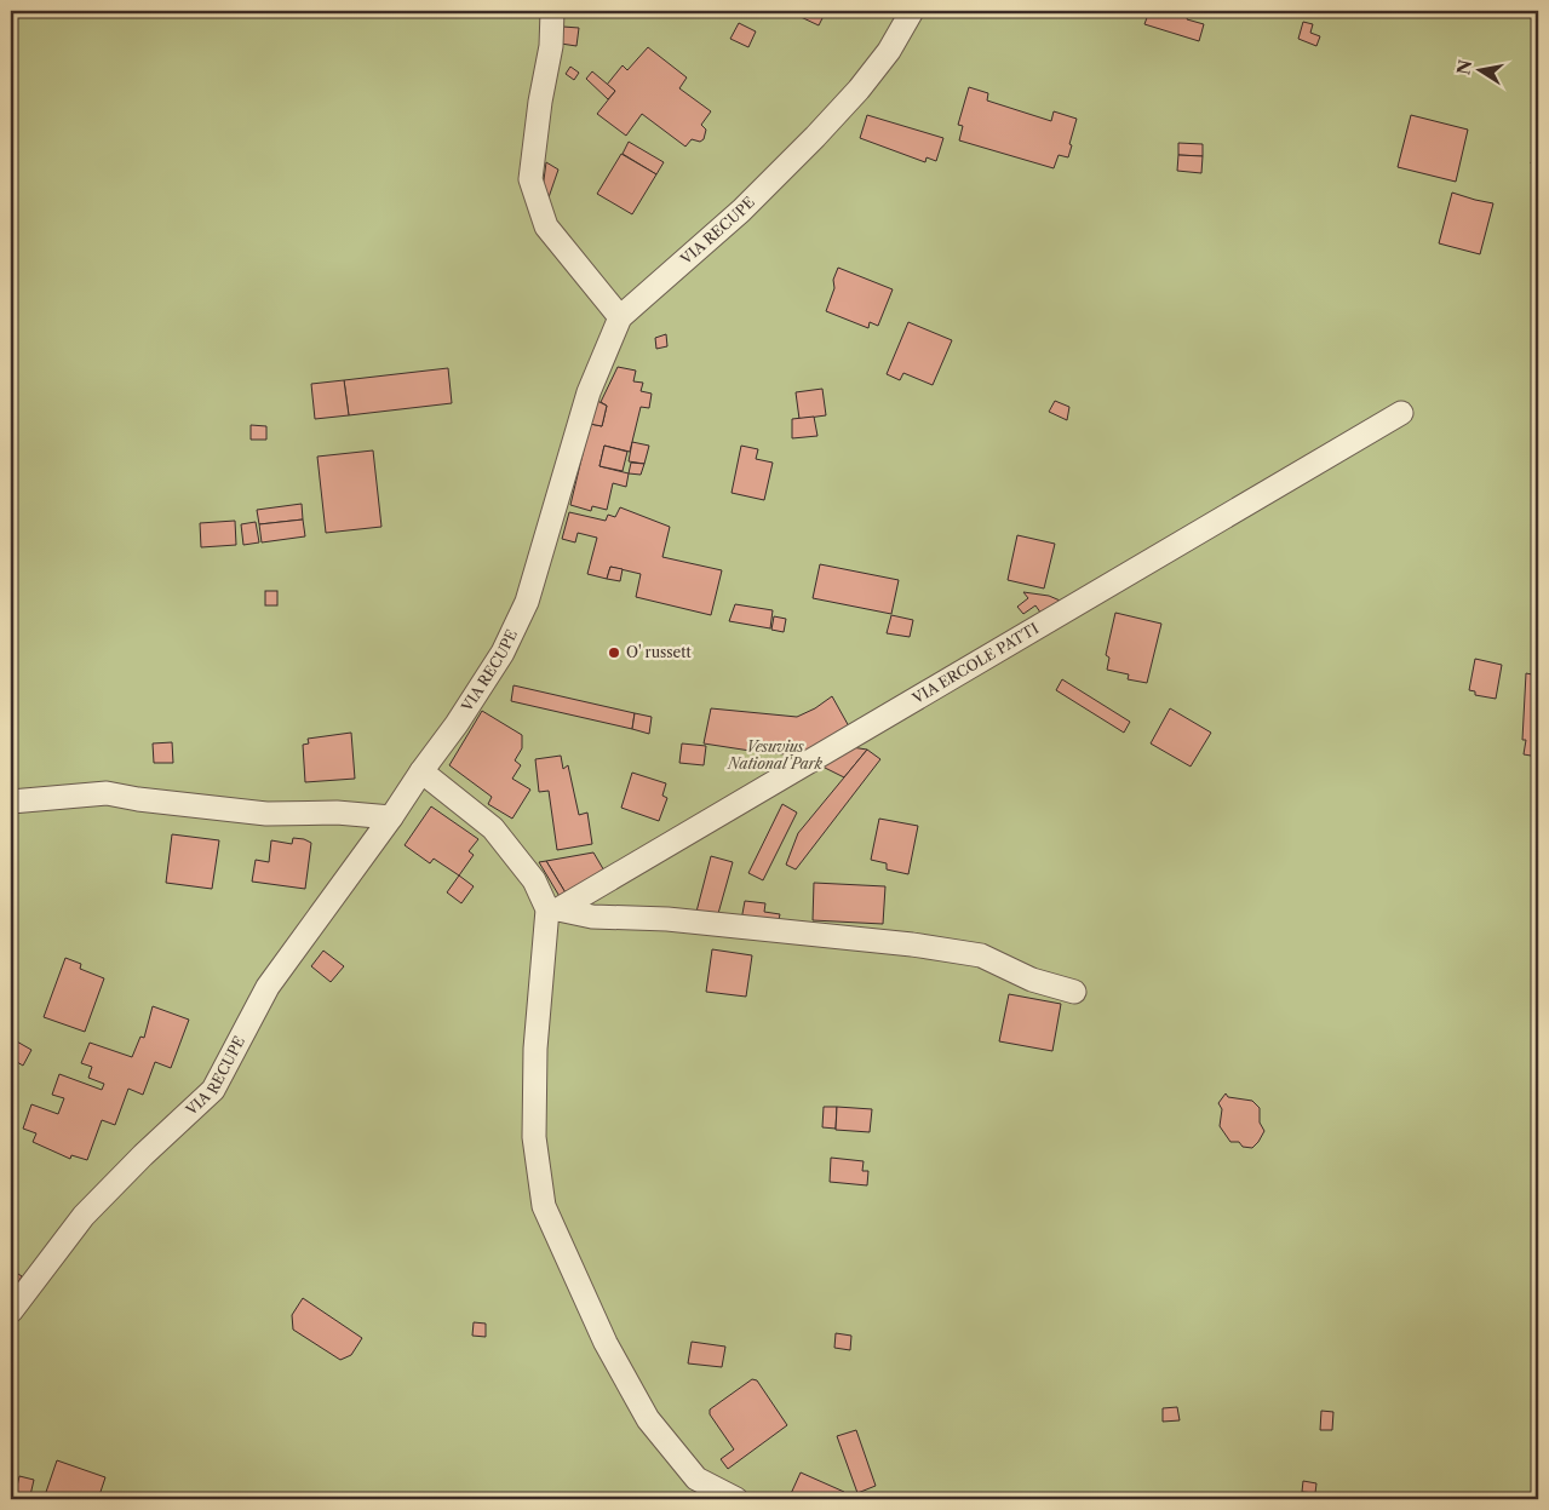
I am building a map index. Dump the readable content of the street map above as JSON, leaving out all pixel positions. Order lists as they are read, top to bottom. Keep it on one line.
{"streets":{"street":["VIA RECUPE","VIA ERCOLE PATTI"]},"parks":["Vesuvius National Park"],"places":["O' russett"],"north":"left"}
